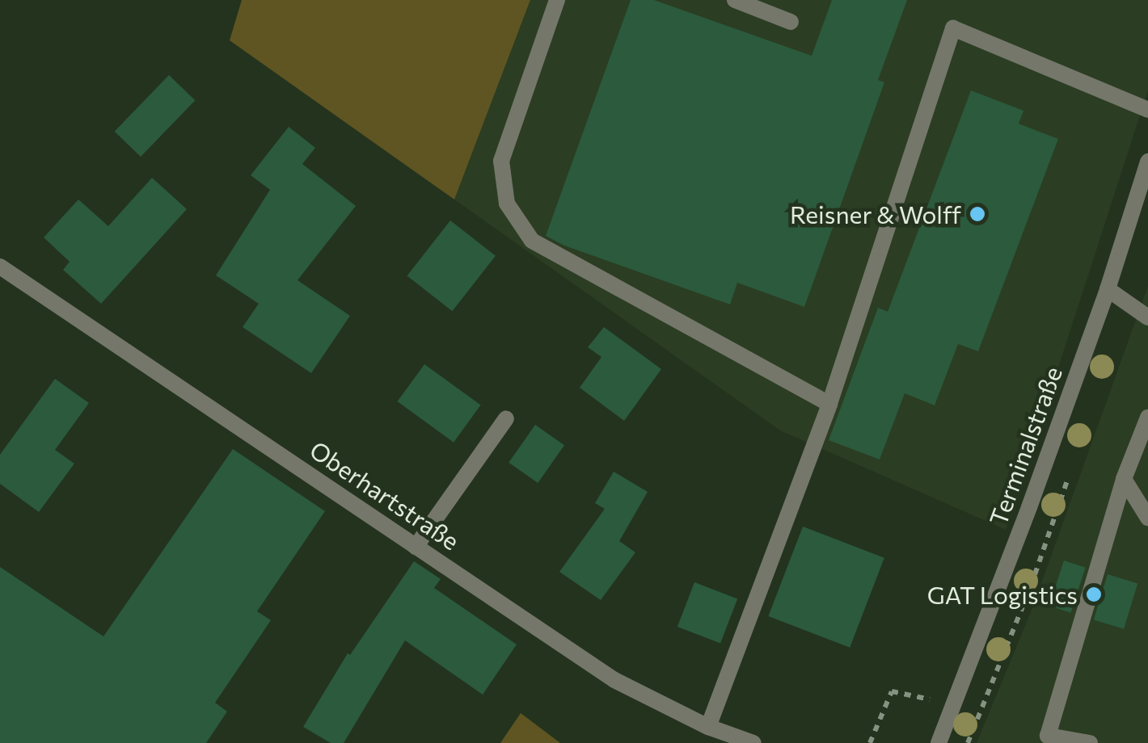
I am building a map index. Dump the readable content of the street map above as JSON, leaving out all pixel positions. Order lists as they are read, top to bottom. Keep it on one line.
{"streets":{"street":["Terminalstraße","Oberhartstraße"]},"places":["Reisner & Wolff","GAT Logistics"]}
